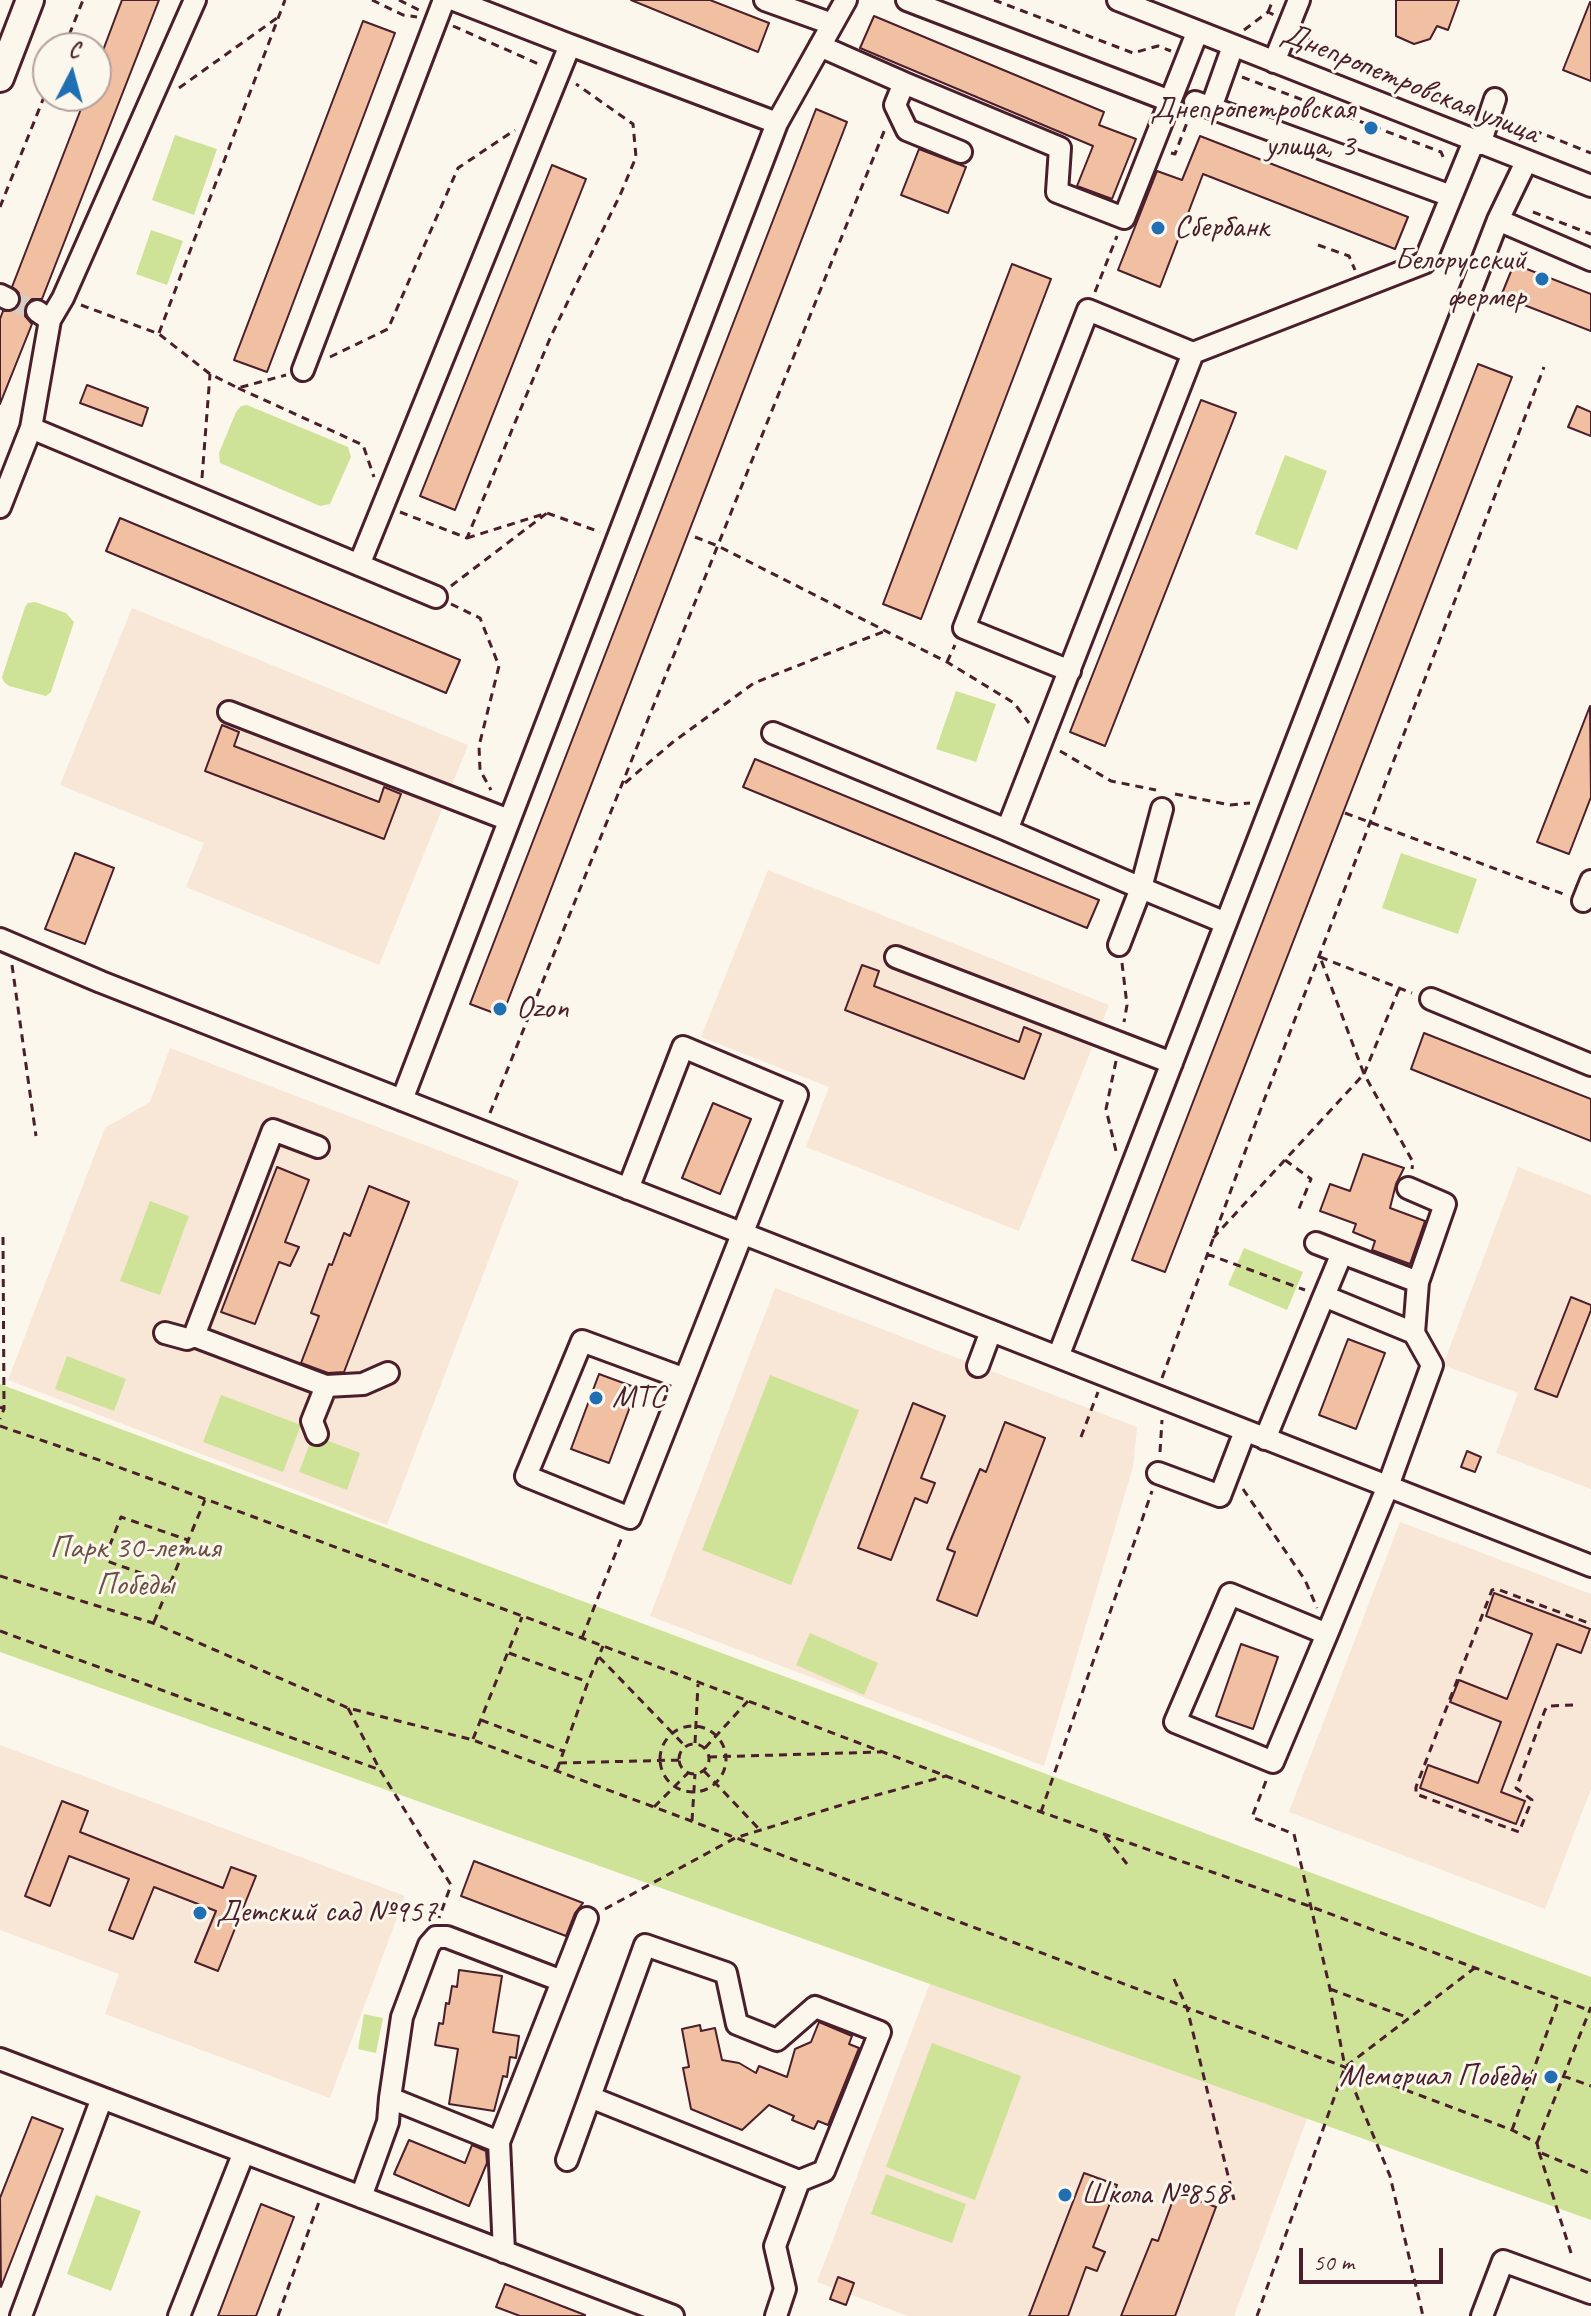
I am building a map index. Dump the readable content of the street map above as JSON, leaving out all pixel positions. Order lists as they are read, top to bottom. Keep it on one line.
{"streets":{"street":["Днепропетровская улица"]},"parks":["Парк 30-летия Победы"],"places":["Днепропетровская улица, 3","Сбербанк","Белорусский фермер","Ozon","МТС","Детский сад №957","Мемориал Победы","Школа №858"],"scale_bar":"50 m","north":"top"}
